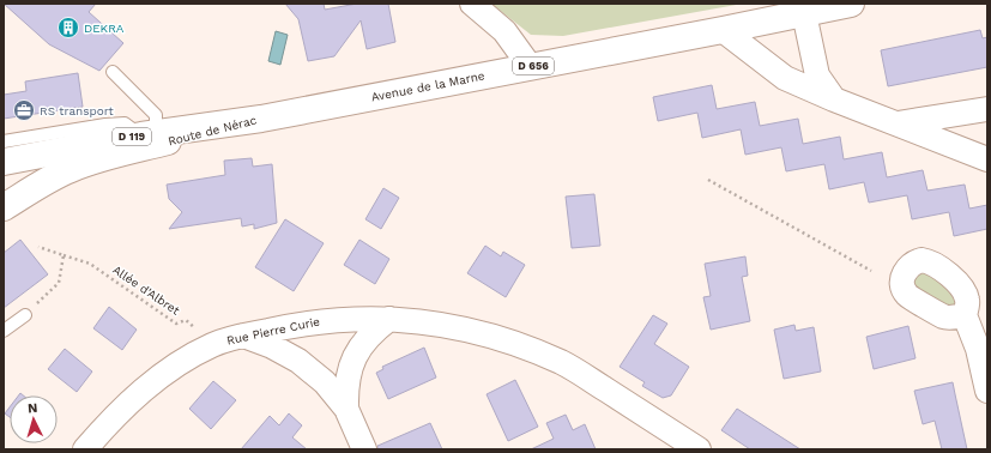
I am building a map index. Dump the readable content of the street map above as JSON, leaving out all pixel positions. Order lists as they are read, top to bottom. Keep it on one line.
{"streets":{"main road":["D 656","Avenue de la Marne","Route de Nérac","D 119"],"street":["Rue Pierre Curie"],"path":["Allée d'Albret"]},"crossings":[["Avenue de la Marne","Route de Nérac"],["Allée d'Albret","Rue Pierre Curie"]],"places":{"building":["DEKRA"],"office":["RS transport"]},"north":"top"}
